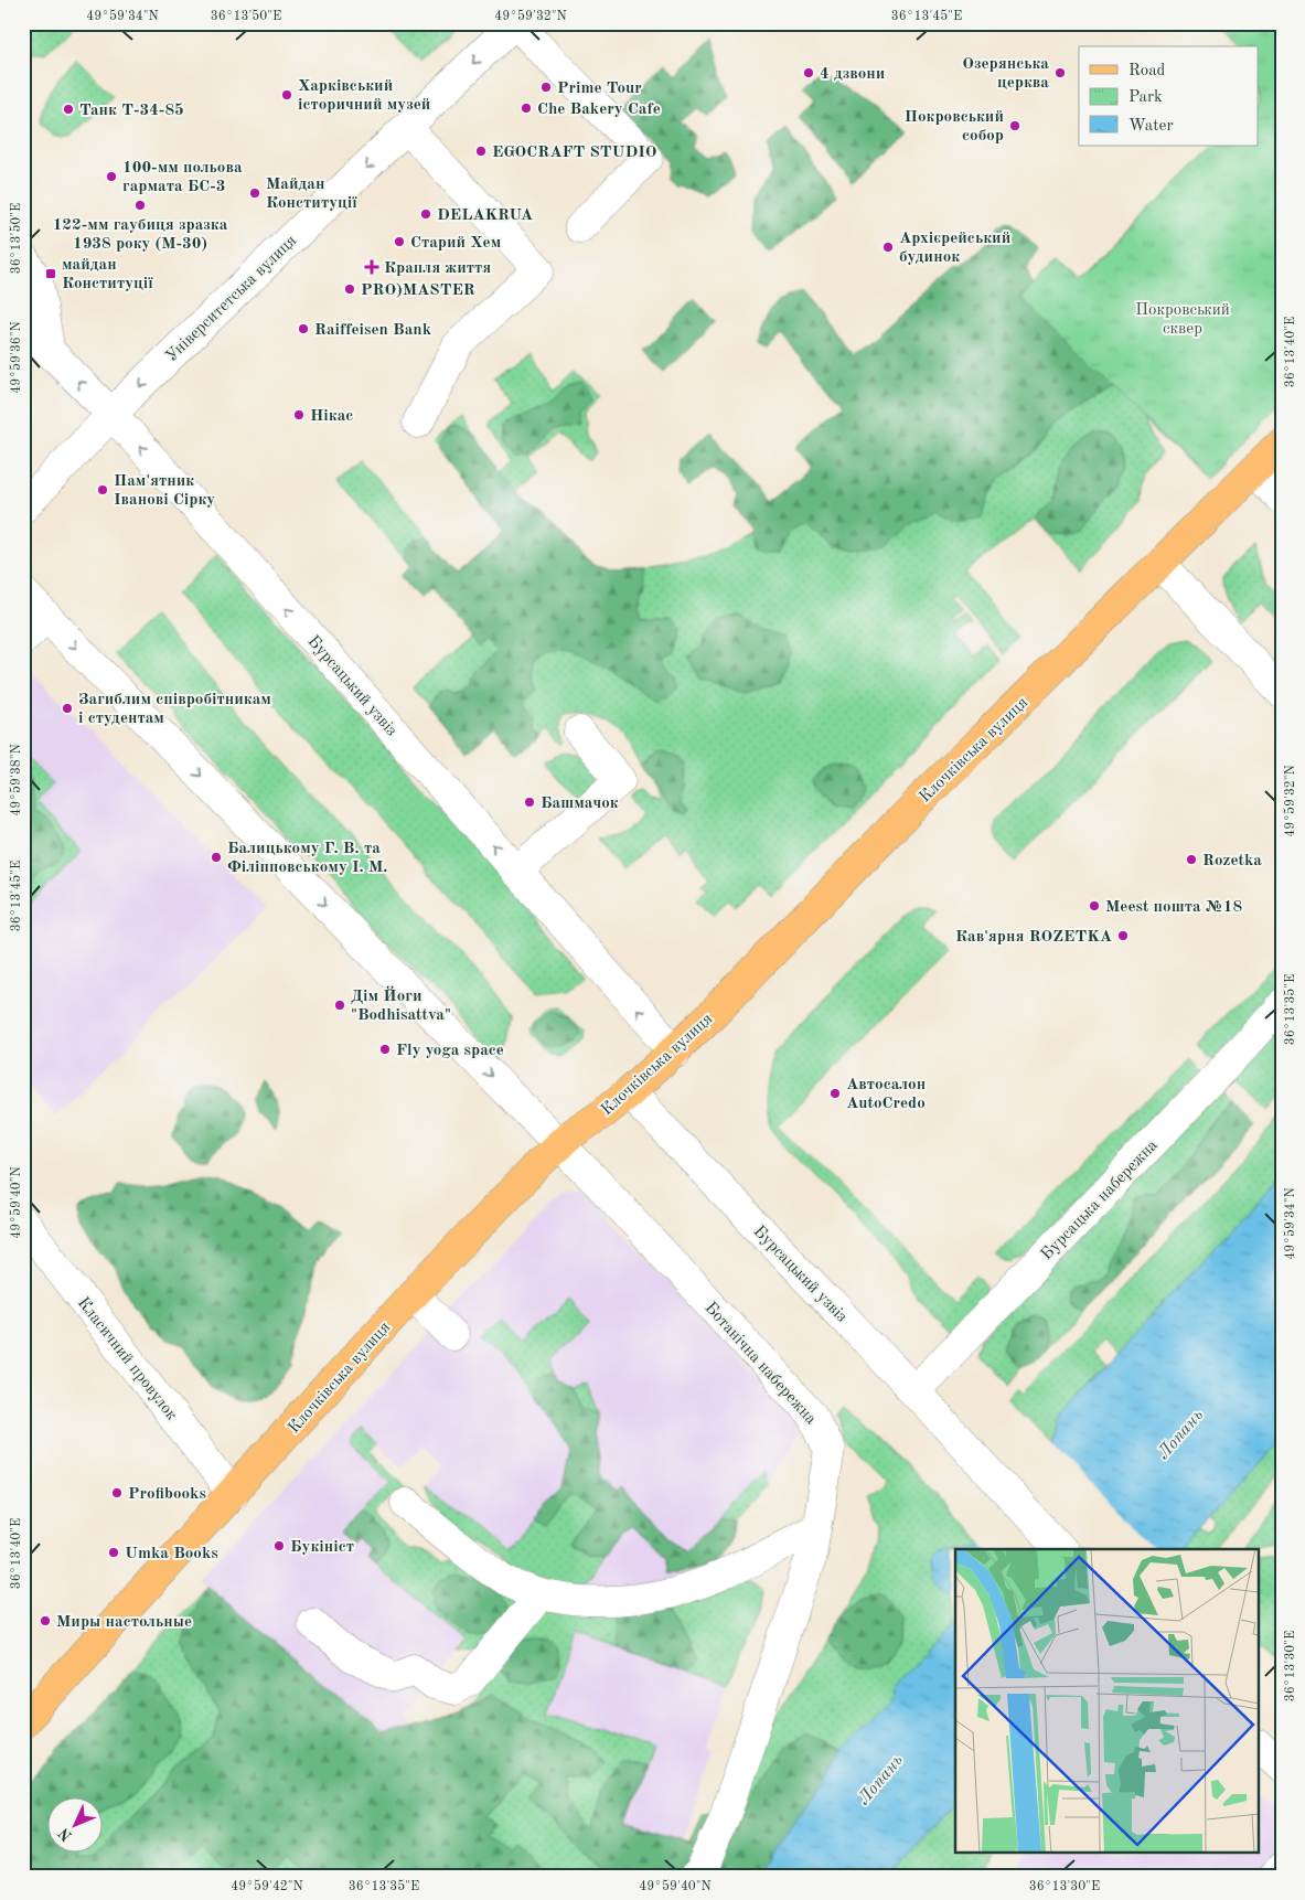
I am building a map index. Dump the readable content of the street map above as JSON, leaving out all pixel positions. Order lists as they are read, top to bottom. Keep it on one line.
{"streets":{"main road":["Клочківська вулиця"],"street":["Університетська вулиця","Бурсацький узвіз","Бурсацька набережна","Класичний провулок","Ботанічна набережна"]},"crossings":[["Університетська вулиця","Бурсацький узвіз"],["Бурсацький узвіз","Клочківська вулиця"],["Бурсацький узвіз","Бурсацька набережна"],["Клочківська вулиця","Класичний провулок"],["Клочківська вулиця","Ботанічна набережна"]],"one_way":["Університетська вулиця"],"water":["Лопань"],"parks":["Покровський сквер"],"places":{"other":["4 дзвони","Озерянська церква","Prime Tour","Харківський історичний музей","Che Bakery Cafe","Танк Т-34-85","Покровський собор","EGOCRAFT STUDIO","100-мм польова гармата БС-3","Майдан Конституції","122-мм гаубиця зразка 1938 року (М-30)","DELAKRUA","Старий Хем","Архієрейський будинок","PRO)MASTER","Raiffeisen Bank","Нікас","Пам'ятник Іванові Сірку","Загиблим співробітникам і студентам","Башмачок","Балицькому Г. В. та Філіпповському І. М.","Rozetka","Meest пошта №18","Кав'ярня ROZETKA","Дім Йоги \"Bodhisattva\"","Fly yoga space","Автосалон AutoCredo","Profibooks","Букініст","Umka Books","Миры настольные"],"health":["Крапля життя"],"transit":["майдан Конституції"]},"legend":["Road","Park","Water"],"north":"bottom left","coordinates":["49°59'34\"N","36°13'50\"E","49°59'32\"N","36°13'45\"E","36°13'40\"E","49°59'36\"N","49°59'38\"N","36°13'35\"E","49°59'40\"N","36°13'30\"E","49°59'42\"N"]}
